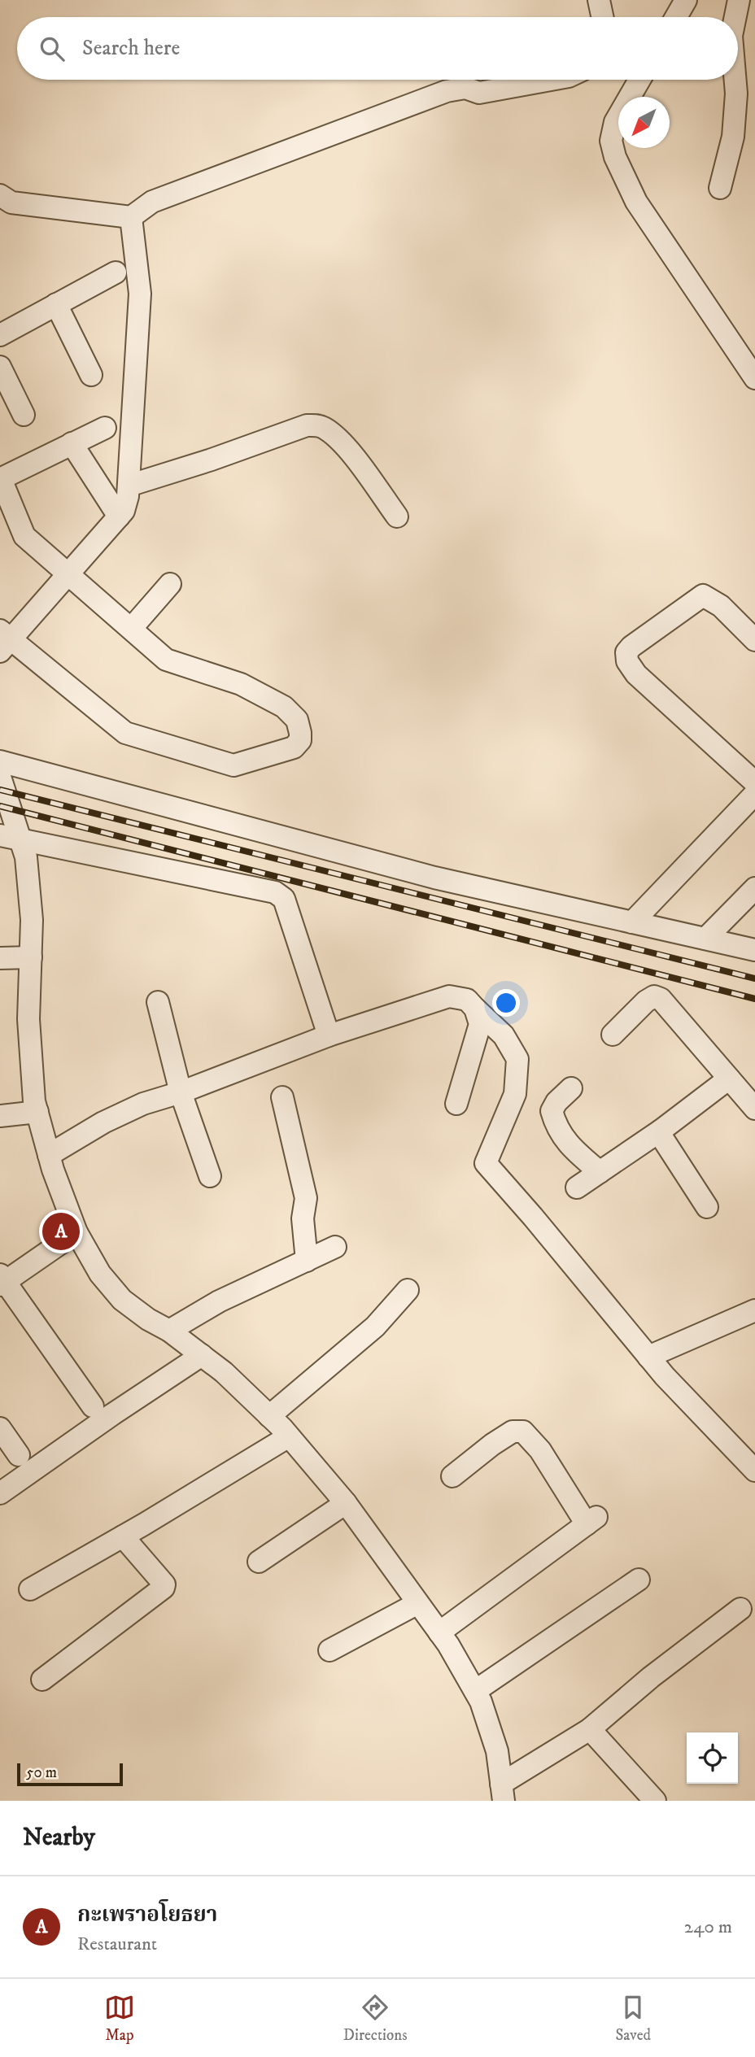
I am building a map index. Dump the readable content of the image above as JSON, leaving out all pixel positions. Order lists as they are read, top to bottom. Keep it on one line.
{"scale_bar":"50 m","north":"bottom left","page":{"search":"Search here","pins":"A","scale":"50 m","heading":"Nearby","list":[{"mark":"A","name":"กะเพราอโยธยา","note":"Restaurant","value":"240 m"}],"nav":["Map","Directions","Saved"]}}
